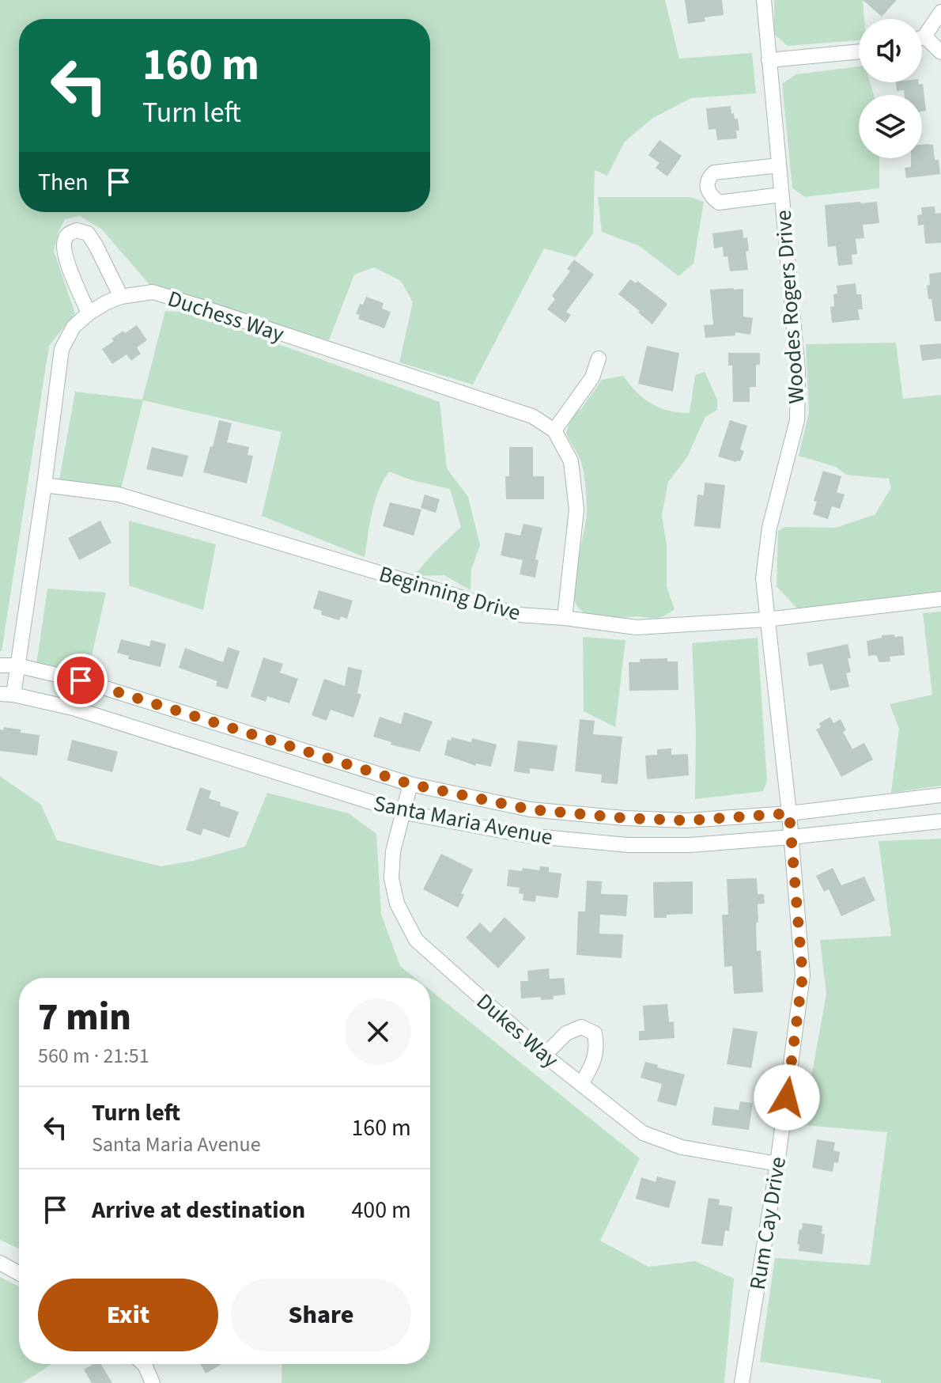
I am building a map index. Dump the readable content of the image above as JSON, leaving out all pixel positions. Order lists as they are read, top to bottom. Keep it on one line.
{"streets":{"street":["Woodes Rogers Drive","Duchess Way","Beginning Drive","Santa Maria Avenue","Dukes Way","Rum Cay Drive"]},"crossings":[["Woodes Rogers Drive","Beginning Drive"],["Woodes Rogers Drive","Santa Maria Avenue"],["Woodes Rogers Drive","Rum Cay Drive"],["Duchess Way","Beginning Drive"],["Duchess Way","Santa Maria Avenue"],["Santa Maria Avenue","Dukes Way"],["Santa Maria Avenue","Rum Cay Drive"],["Dukes Way","Rum Cay Drive"]],"page":{"turn":["160 m","Turn left"],"then":"Then","heading":["7 min","560 m · 21:51"],"list":[{"name":"Turn left","note":"Santa Maria Avenue","value":"160 m"},{"name":"Arrive at destination","value":"400 m"}],"buttons":["Exit","Share"]}}
